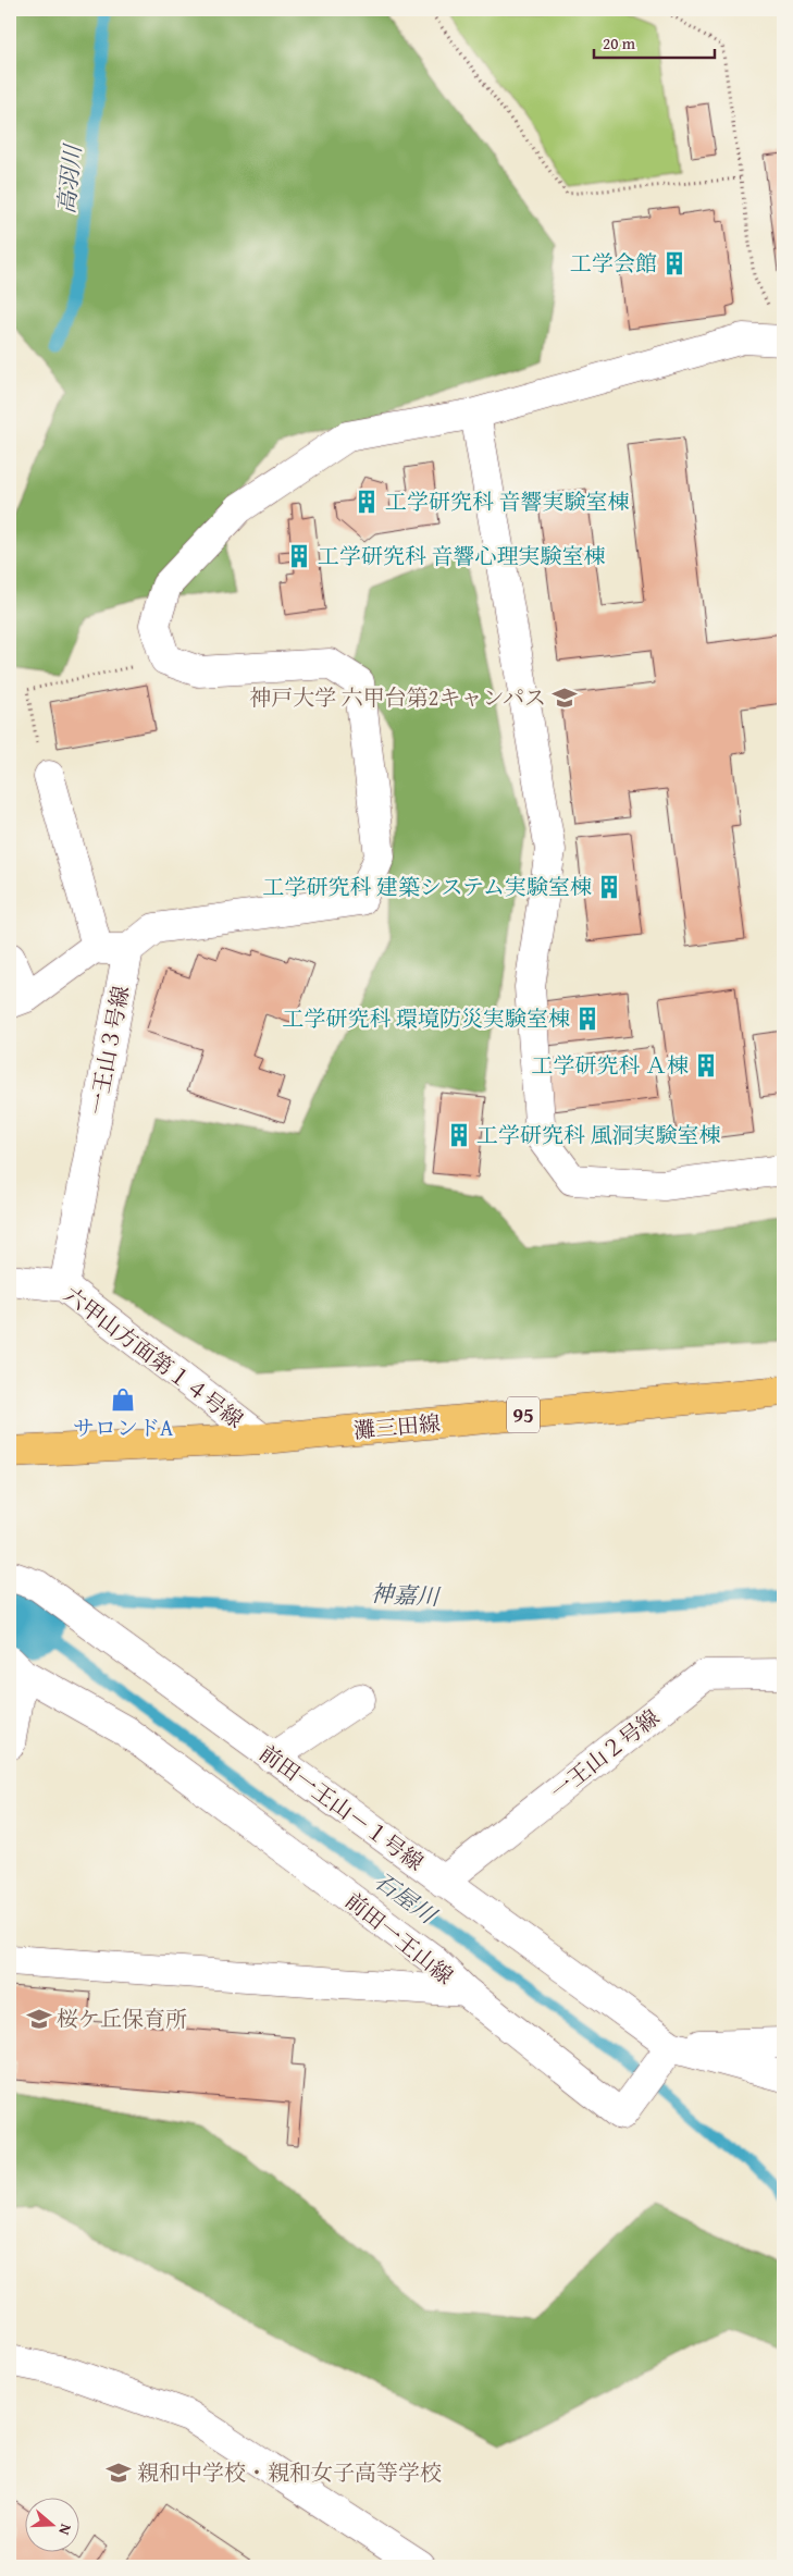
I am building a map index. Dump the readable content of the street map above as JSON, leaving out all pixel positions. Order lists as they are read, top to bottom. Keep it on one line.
{"streets":{"main road":["95","灘三田線"],"street":["一王山３号線","六甲山方面第１４号線","一王山２号線","前田一王山－１号線","前田一王山線"]},"crossings":[["一王山３号線","六甲山方面第１４号線"],["六甲山方面第１４号線","灘三田線"],["一王山２号線","前田一王山－１号線"],["前田一王山－１号線","前田一王山線"]],"water":["高羽川","神嘉川","石屋川"],"places":{"building":["工学会館","工学研究科 音響実験室棟","工学研究科 音響心理実験室棟","工学研究科 建築システム実験室棟","工学研究科 環境防災実験室棟","工学研究科 Ａ棟","工学研究科 風洞実験室棟"],"school or university":["神戸大学 六甲台第2キャンパス","桜ケ丘保育所","親和中学校・親和女子高等学校"],"shop":["サロンドA"]},"scale_bar":"20 m","north":"right"}
